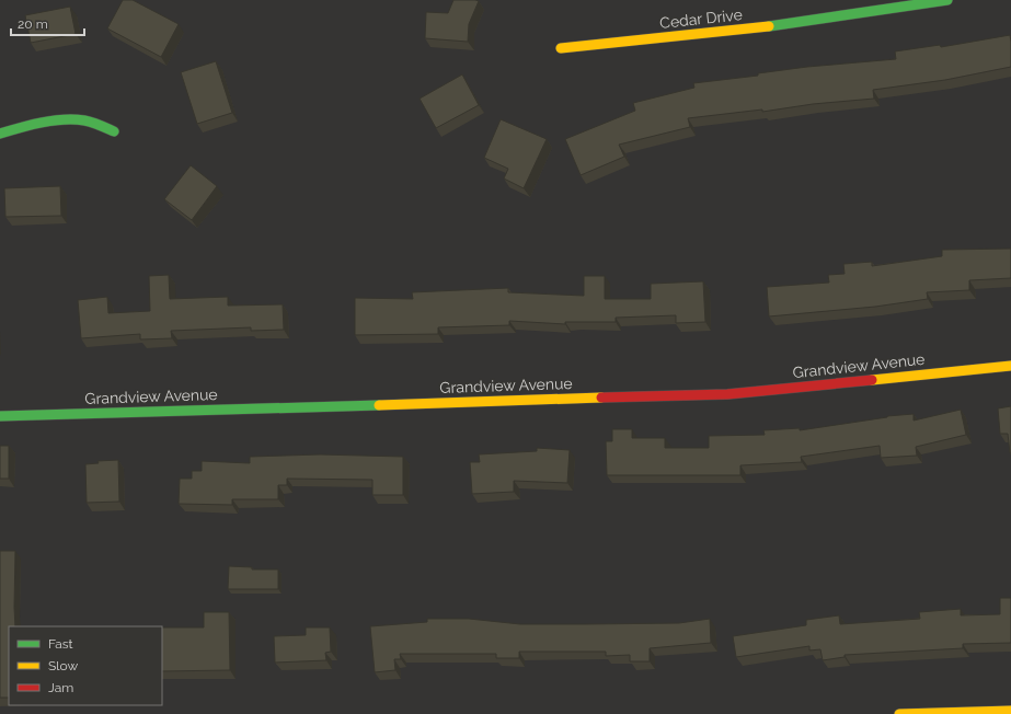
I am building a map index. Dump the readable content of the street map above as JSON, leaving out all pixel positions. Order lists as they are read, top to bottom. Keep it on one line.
{"streets":{"street":["Cedar Drive","Grandview Avenue"]},"legend":["Fast","Slow","Jam"],"scale_bar":"20 m"}
